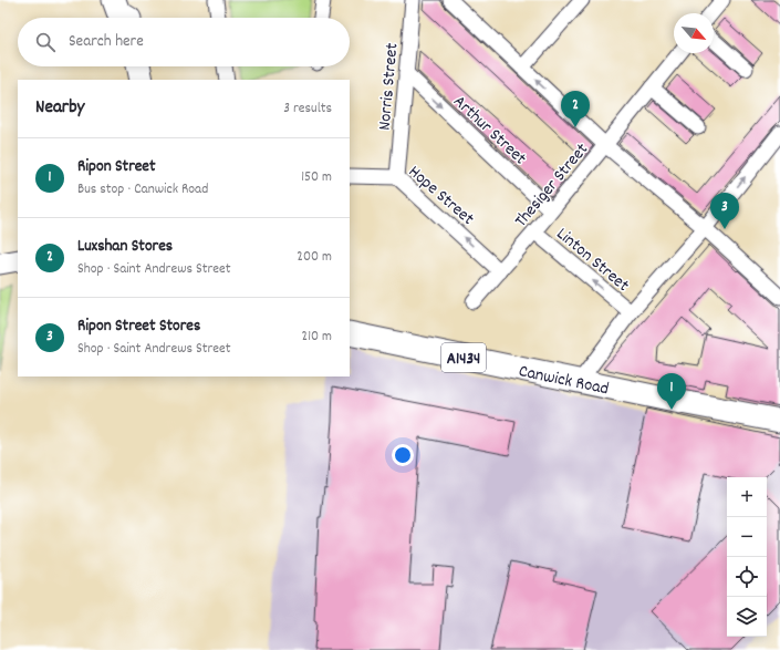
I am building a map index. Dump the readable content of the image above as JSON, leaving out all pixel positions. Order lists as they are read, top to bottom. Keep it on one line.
{"streets":{"main road":["A1434","Canwick Road"],"street":["Norris Street","Arthur Street","Thesiger Street","Hope Street","Linton Street"]},"crossings":[["Norris Street","Arthur Street"],["Norris Street","Hope Street"],["Arthur Street","Thesiger Street"],["Thesiger Street","Hope Street"],["Thesiger Street","Linton Street"]],"one_way":["Hope Street"],"north":"bottom right","page":{"search":"Search here","heading":["Nearby","3 results"],"pins":["2","3","1"],"list":[{"mark":"1","name":"Ripon Street","note":"Bus stop · Canwick Road","value":"150 m"},{"mark":"2","name":"Luxshan Stores","note":"Shop · Saint Andrews Street","value":"200 m"},{"mark":"3","name":"Ripon Street Stores","note":"Shop · Saint Andrews Street","value":"210 m"}],"map_buttons":["+","−"]}}
